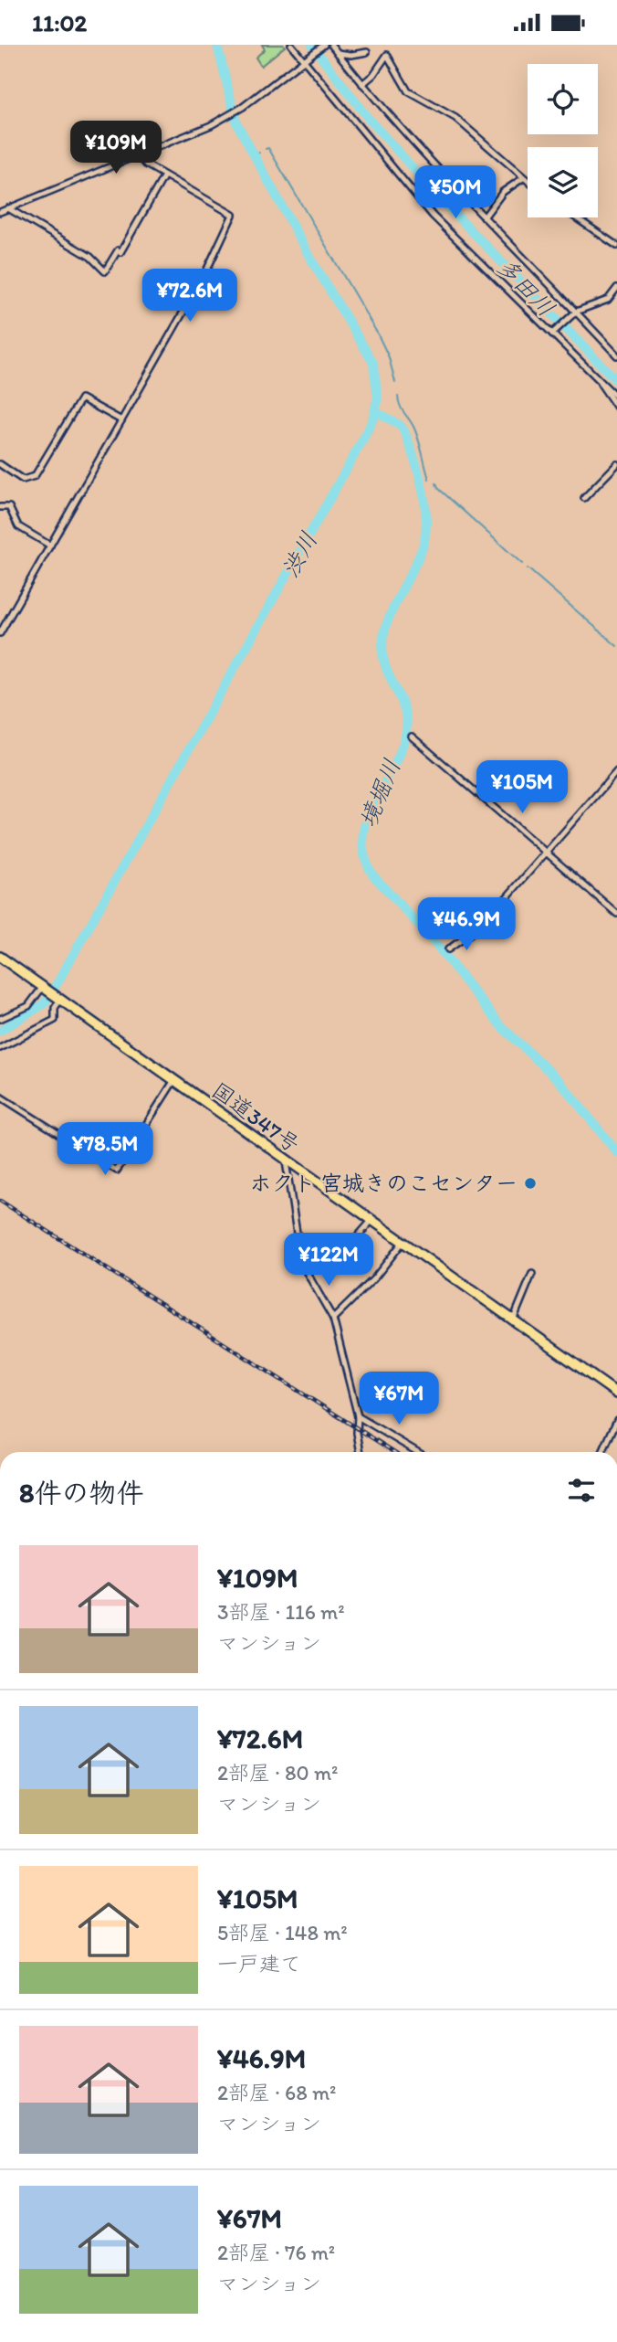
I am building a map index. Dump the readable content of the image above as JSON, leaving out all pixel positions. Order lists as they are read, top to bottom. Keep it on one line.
{"streets":{"highway":["国道347号"]},"water":["多田川","渋川","境堀川"],"places":["ホクト 宮城きのこセンター"],"page":{"status":"11:02","price":["¥109M","¥50M","¥72.6M","¥105M","¥46.9M","¥78.5M","¥122M","¥67M"],"heading":"8件の物件","list":[{"name":"¥109M","note":"3部屋 · 116 m² · マンション"},{"name":"¥72.6M","note":"2部屋 · 80 m² · マンション"},{"name":"¥105M","note":"5部屋 · 148 m² · 一戸建て"},{"name":"¥46.9M","note":"2部屋 · 68 m² · マンション"},{"name":"¥67M","note":"2部屋 · 76 m² · マンション"}]}}
